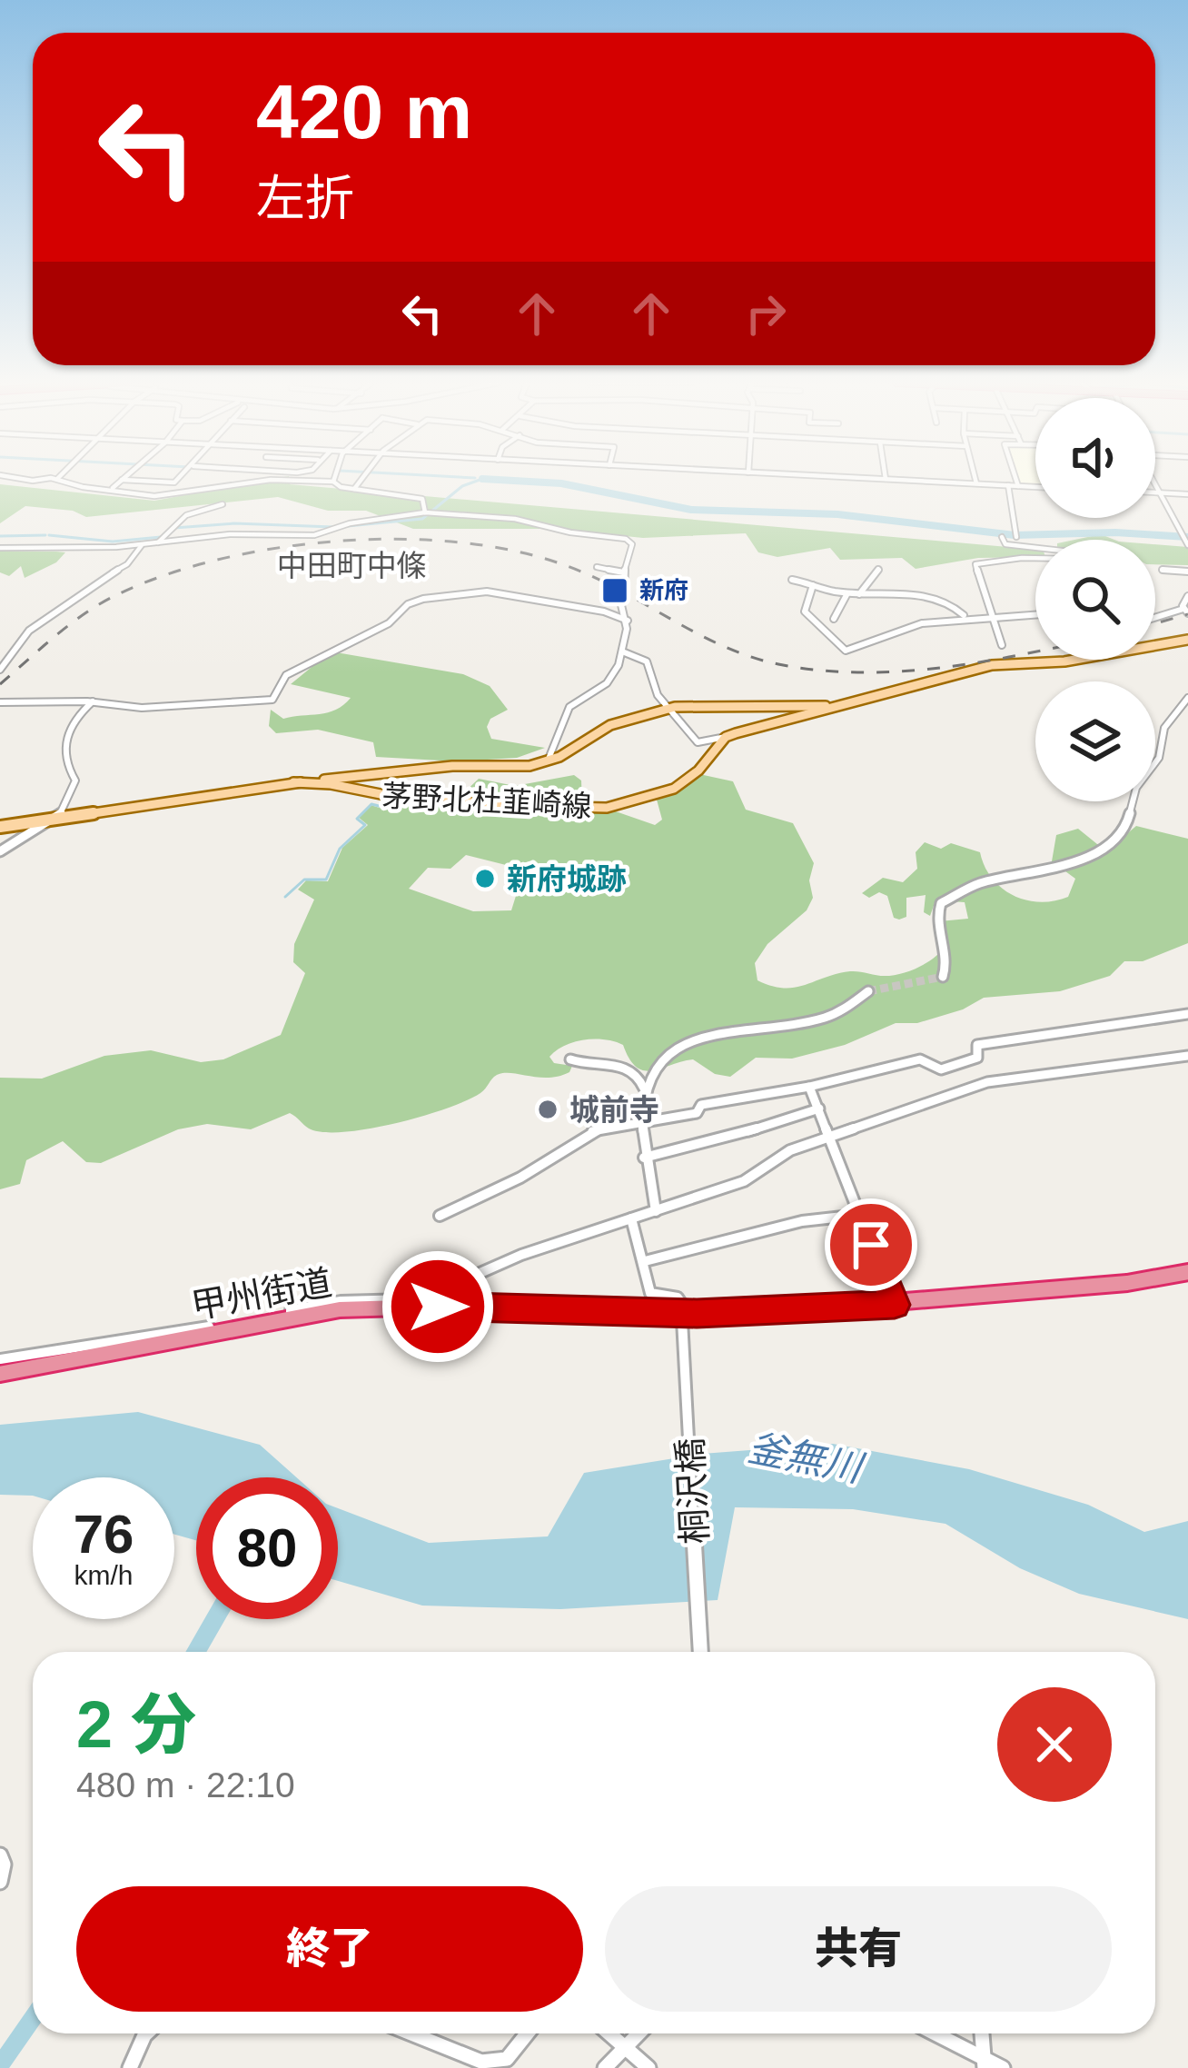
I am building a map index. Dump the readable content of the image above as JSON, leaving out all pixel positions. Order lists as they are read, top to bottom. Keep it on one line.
{"streets":{"highway":["甲州街道"],"main road":["茅野北杜韮崎線"],"street":["桐沢橋"]},"crossings":[["甲州街道","桐沢橋"]],"districts":["中田町中條"],"water":["釜無川"],"places":{"transit":["新府"],"other":["新府城跡","城前寺"]},"page":{"turn":["420 m","左折"],"speed":"76 km/h","limit":"80","heading":["2 分","480 m · 22:10"],"buttons":["終了","共有"]}}
